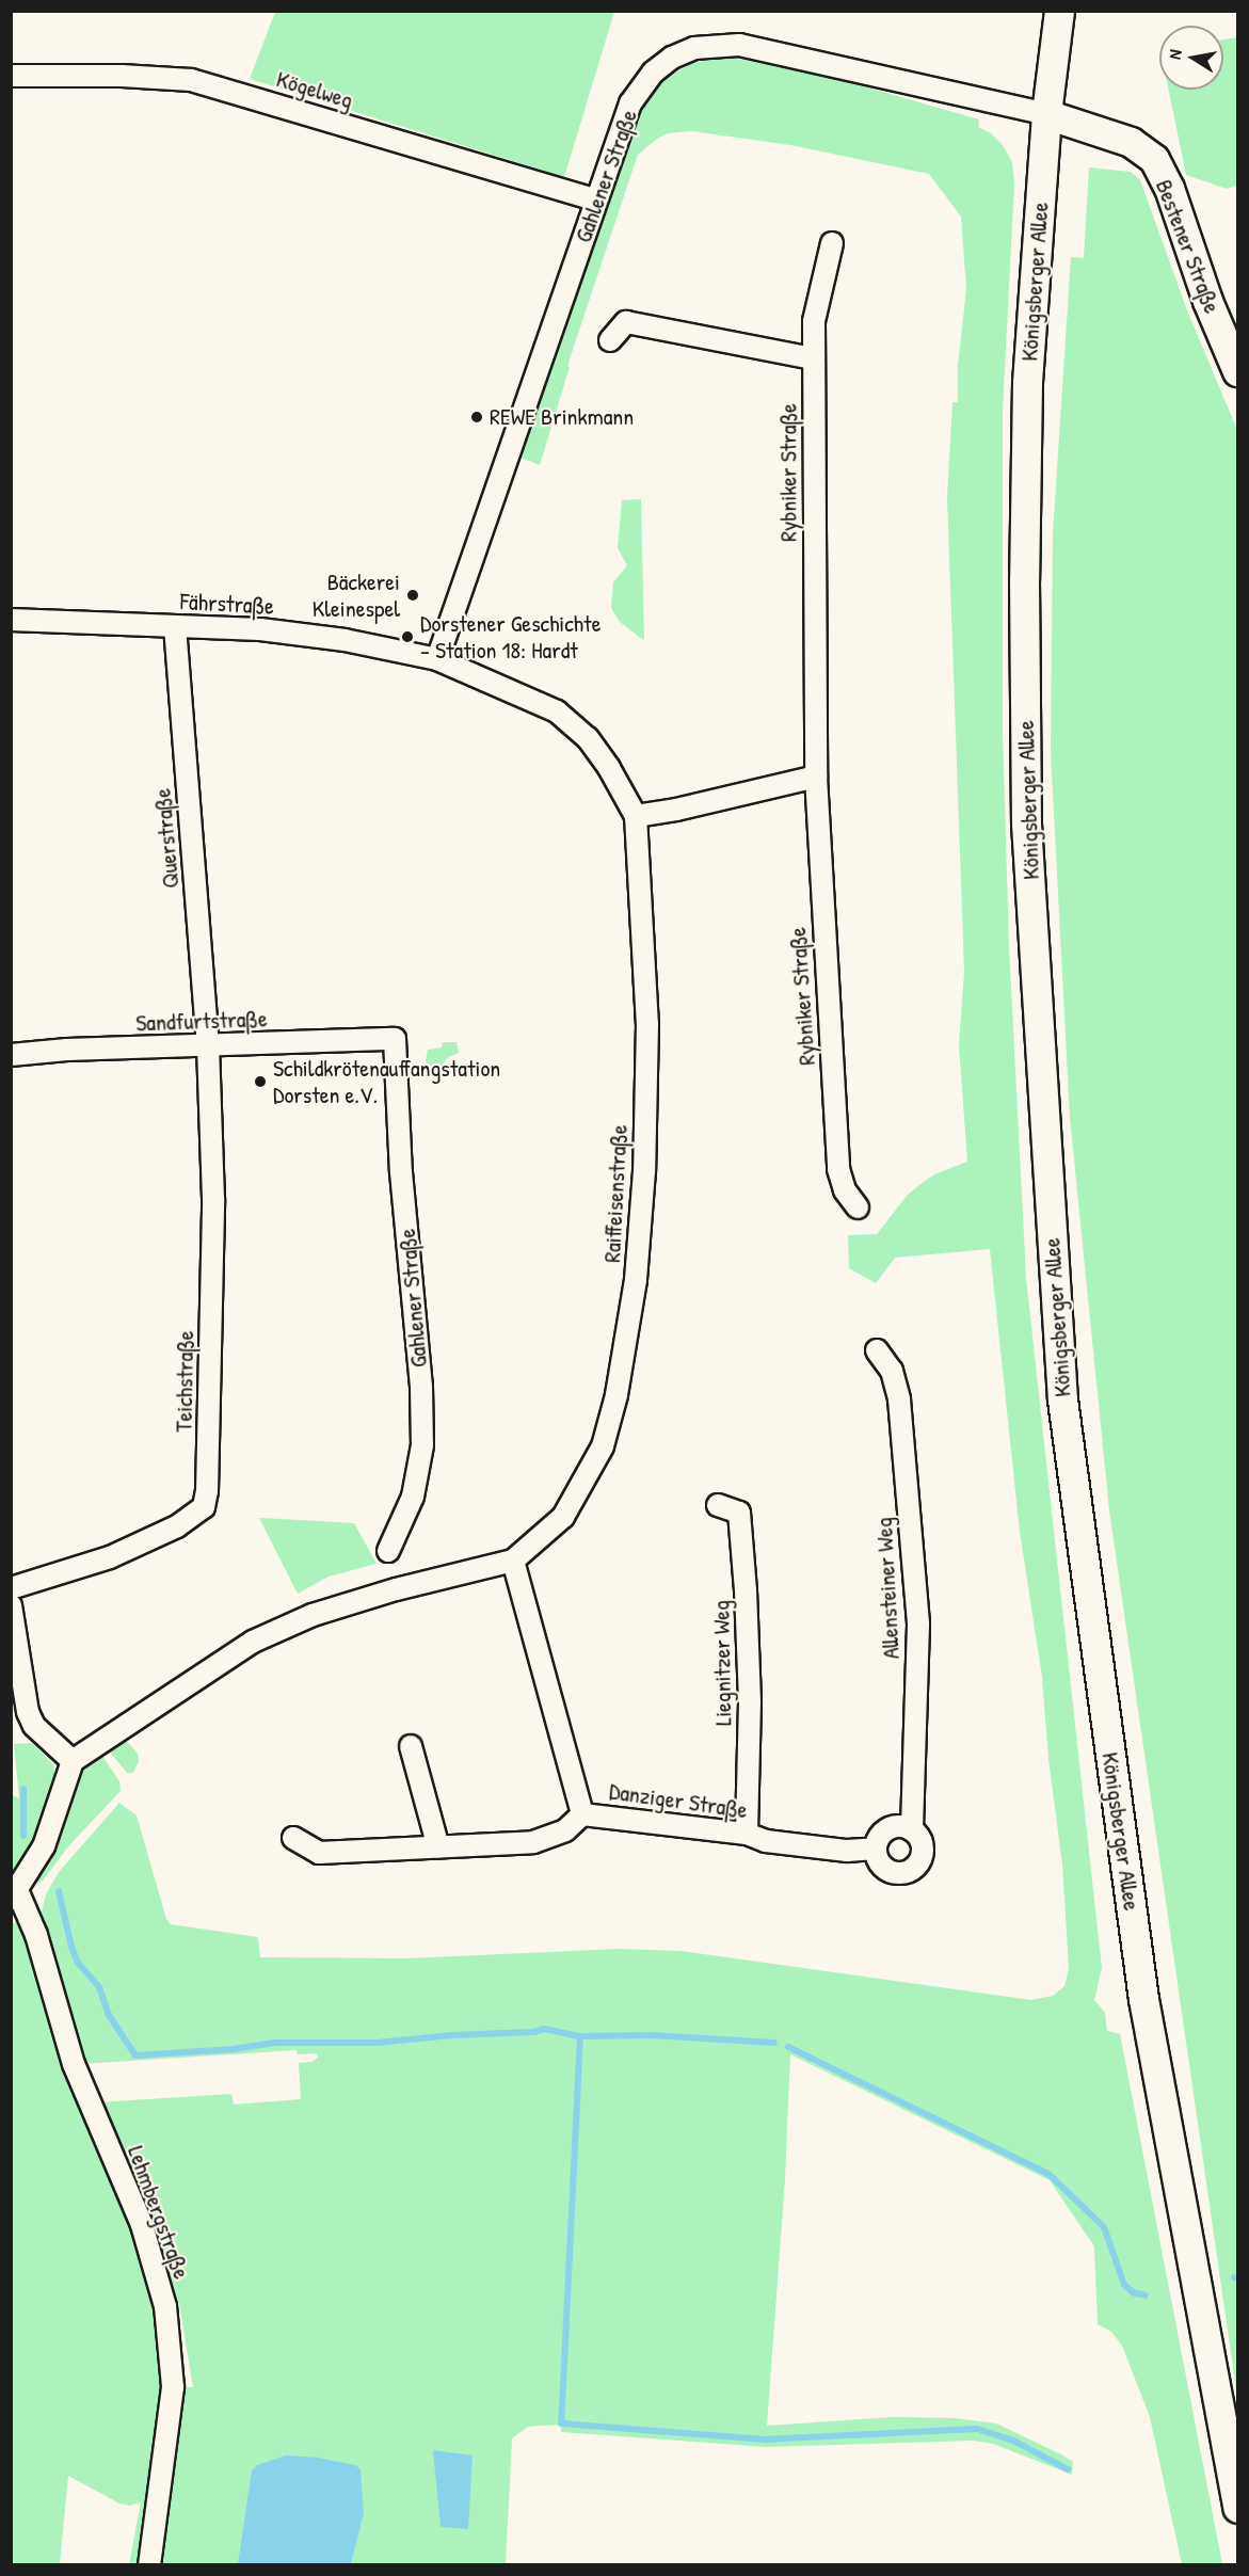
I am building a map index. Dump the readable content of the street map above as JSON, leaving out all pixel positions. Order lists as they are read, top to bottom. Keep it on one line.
{"streets":{"main road":["Bestener Straße","Königsberger Allee"],"street":["Kögelweg","Gahlener Straße","Rybniker Straße","Fährstraße","Querstraße","Sandfurtstraße","Raiffeisenstraße","Teichstraße","Allensteiner Weg","Liegnitzer Weg","Danziger Straße","Lehmbergstraße"]},"crossings":[["Kögelweg","Gahlener Straße"],["Gahlener Straße","Bestener Straße"],["Gahlener Straße","Königsberger Allee"],["Gahlener Straße","Fährstraße"],["Gahlener Straße","Sandfurtstraße"],["Gahlener Straße","Raiffeisenstraße"],["Bestener Straße","Königsberger Allee"],["Fährstraße","Querstraße"],["Fährstraße","Raiffeisenstraße"],["Querstraße","Sandfurtstraße"],["Querstraße","Teichstraße"],["Sandfurtstraße","Teichstraße"],["Raiffeisenstraße","Danziger Straße"],["Allensteiner Weg","Danziger Straße"],["Liegnitzer Weg","Danziger Straße"]],"places":["REWE Brinkmann","Bäckerei Kleinespel","Dorstener Geschichte - Station 18: Hardt","Schildkrötenauffangstation Dorsten e.V."],"north":"left"}
